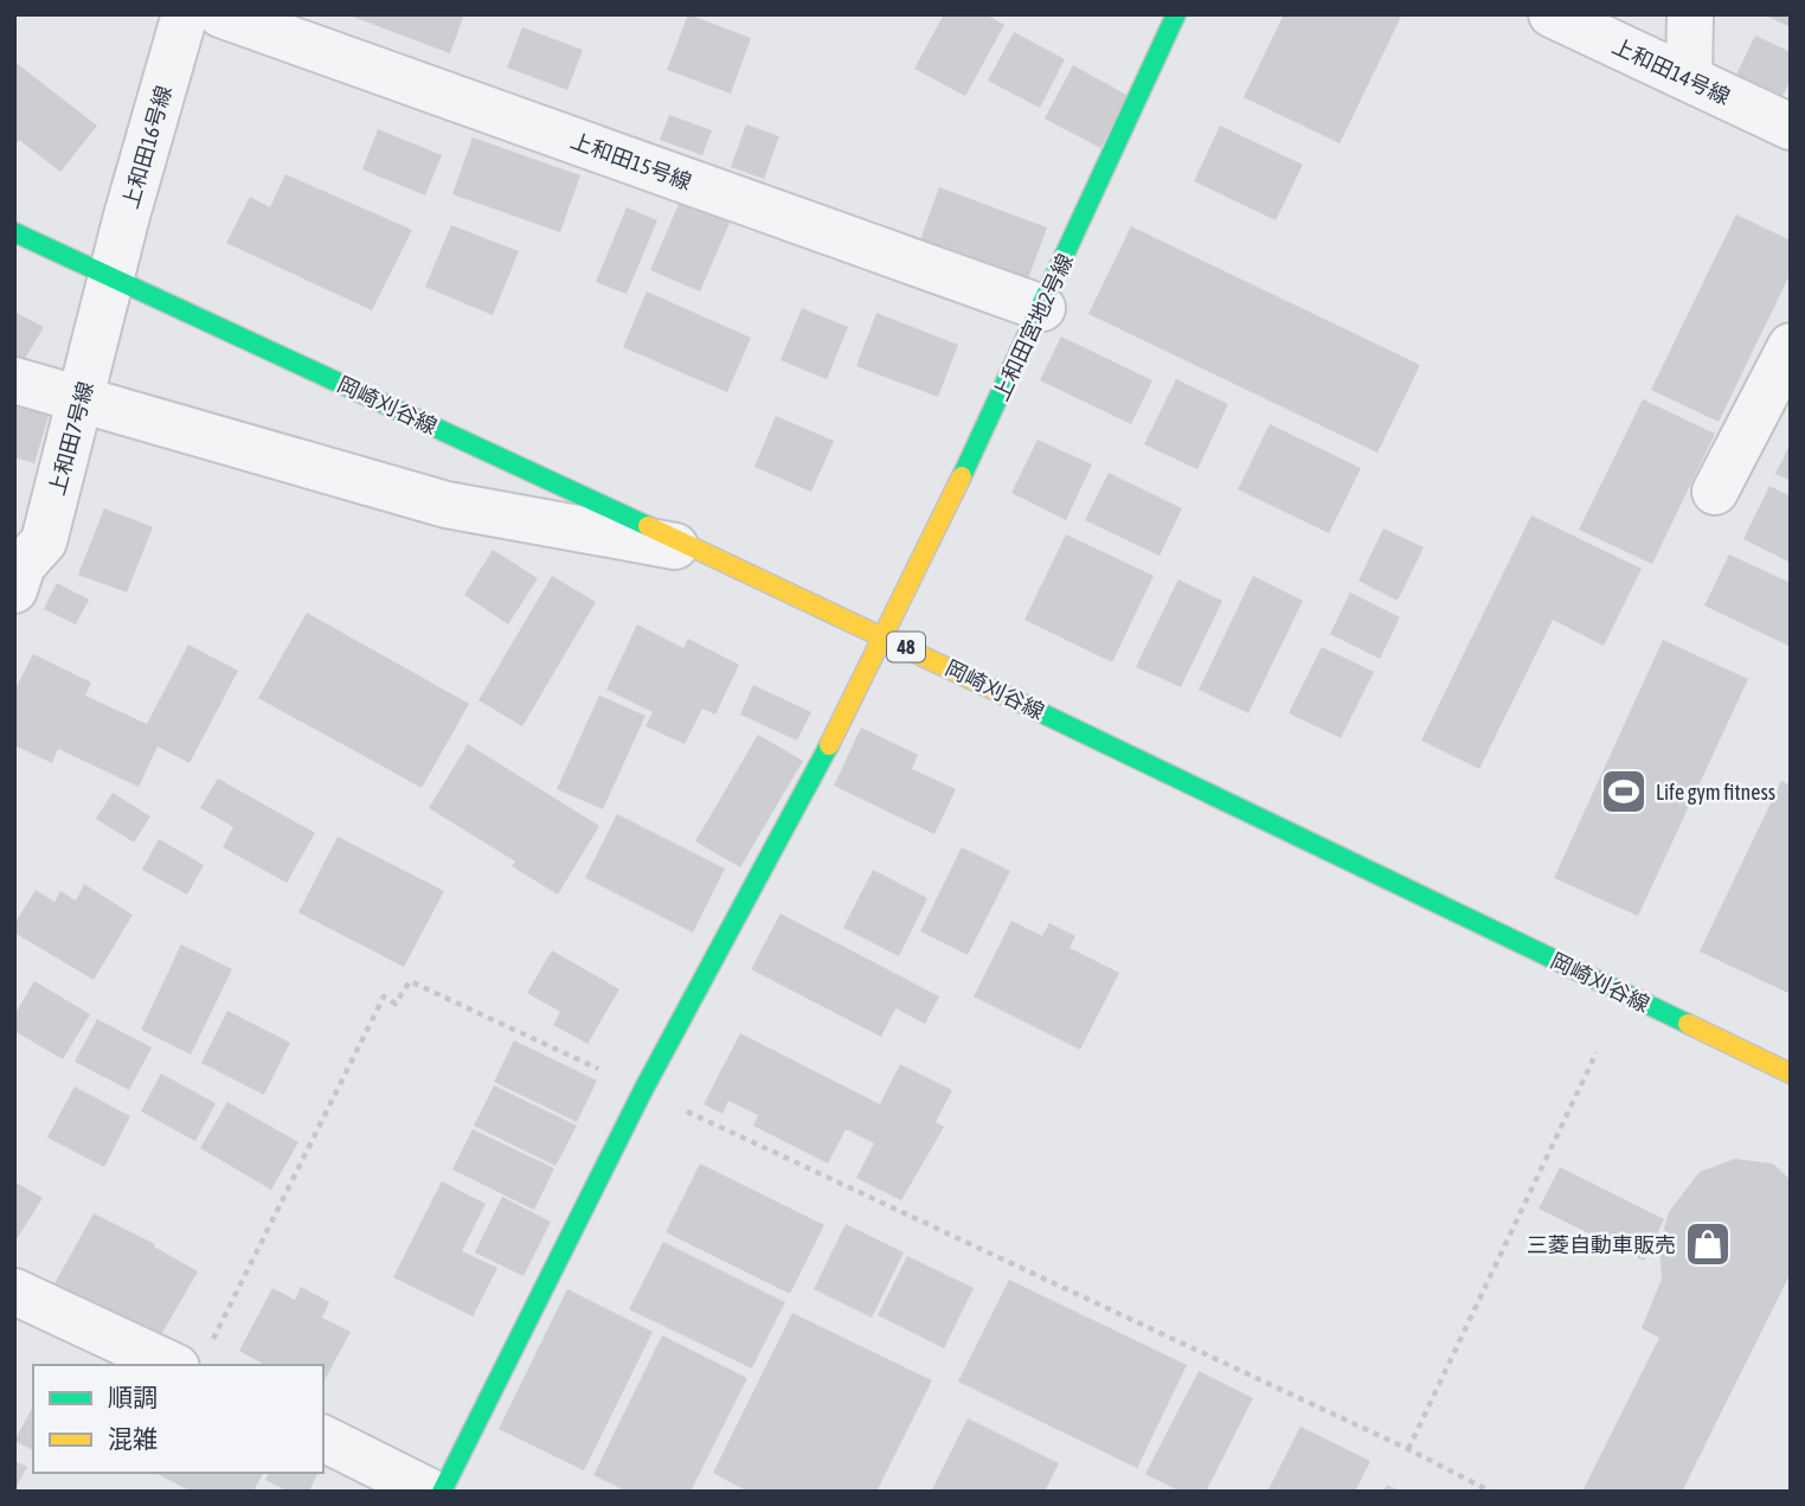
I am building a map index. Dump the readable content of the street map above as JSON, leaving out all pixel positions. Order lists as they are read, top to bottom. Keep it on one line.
{"streets":{"main road":["上和田宮地2号線","岡崎刈谷線","48"],"street":["上和田14号線","上和田16号線","上和田15号線","上和田7号線"]},"crossings":[["上和田16号線","岡崎刈谷線"],["上和田16号線","上和田7号線"],["上和田15号線","上和田宮地2号線"],["上和田宮地2号線","岡崎刈谷線"],["岡崎刈谷線","上和田7号線"]],"places":{"sports":["Life gym fitness"],"shop":["三菱自動車販売"]},"legend":["順調","混雑"]}
